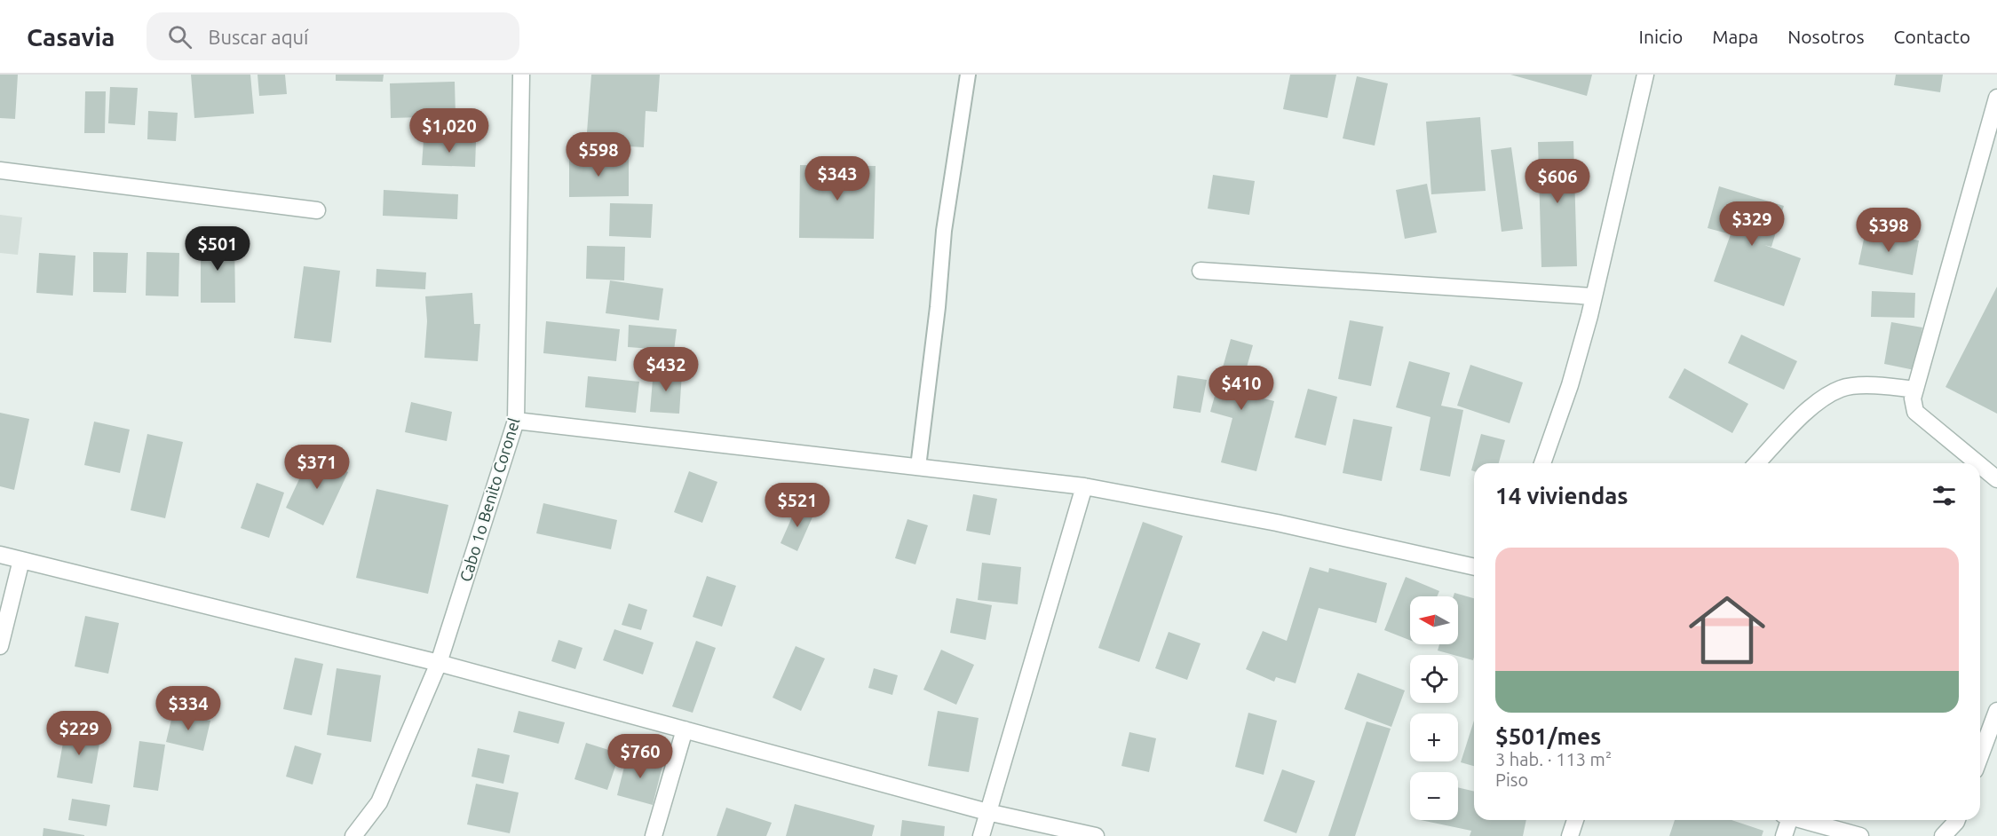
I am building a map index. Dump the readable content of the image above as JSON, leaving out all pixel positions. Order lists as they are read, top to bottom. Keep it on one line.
{"streets":{"street":["Cabo 1o Benito Coronel"]},"north":"left","page":{"header":"Casavia","search":"Buscar aquí","nav":["Inicio","Mapa","Nosotros","Contacto"],"price":["$1,020","$598","$343","$606","$329","$398","$501","$432","$410","$371","$521","$334","$229","$760"],"heading":"14 viviendas","list":[{"name":"$501/mes","note":"3 hab. · 113 m² · Piso"}],"map_buttons":["+","−"]}}
